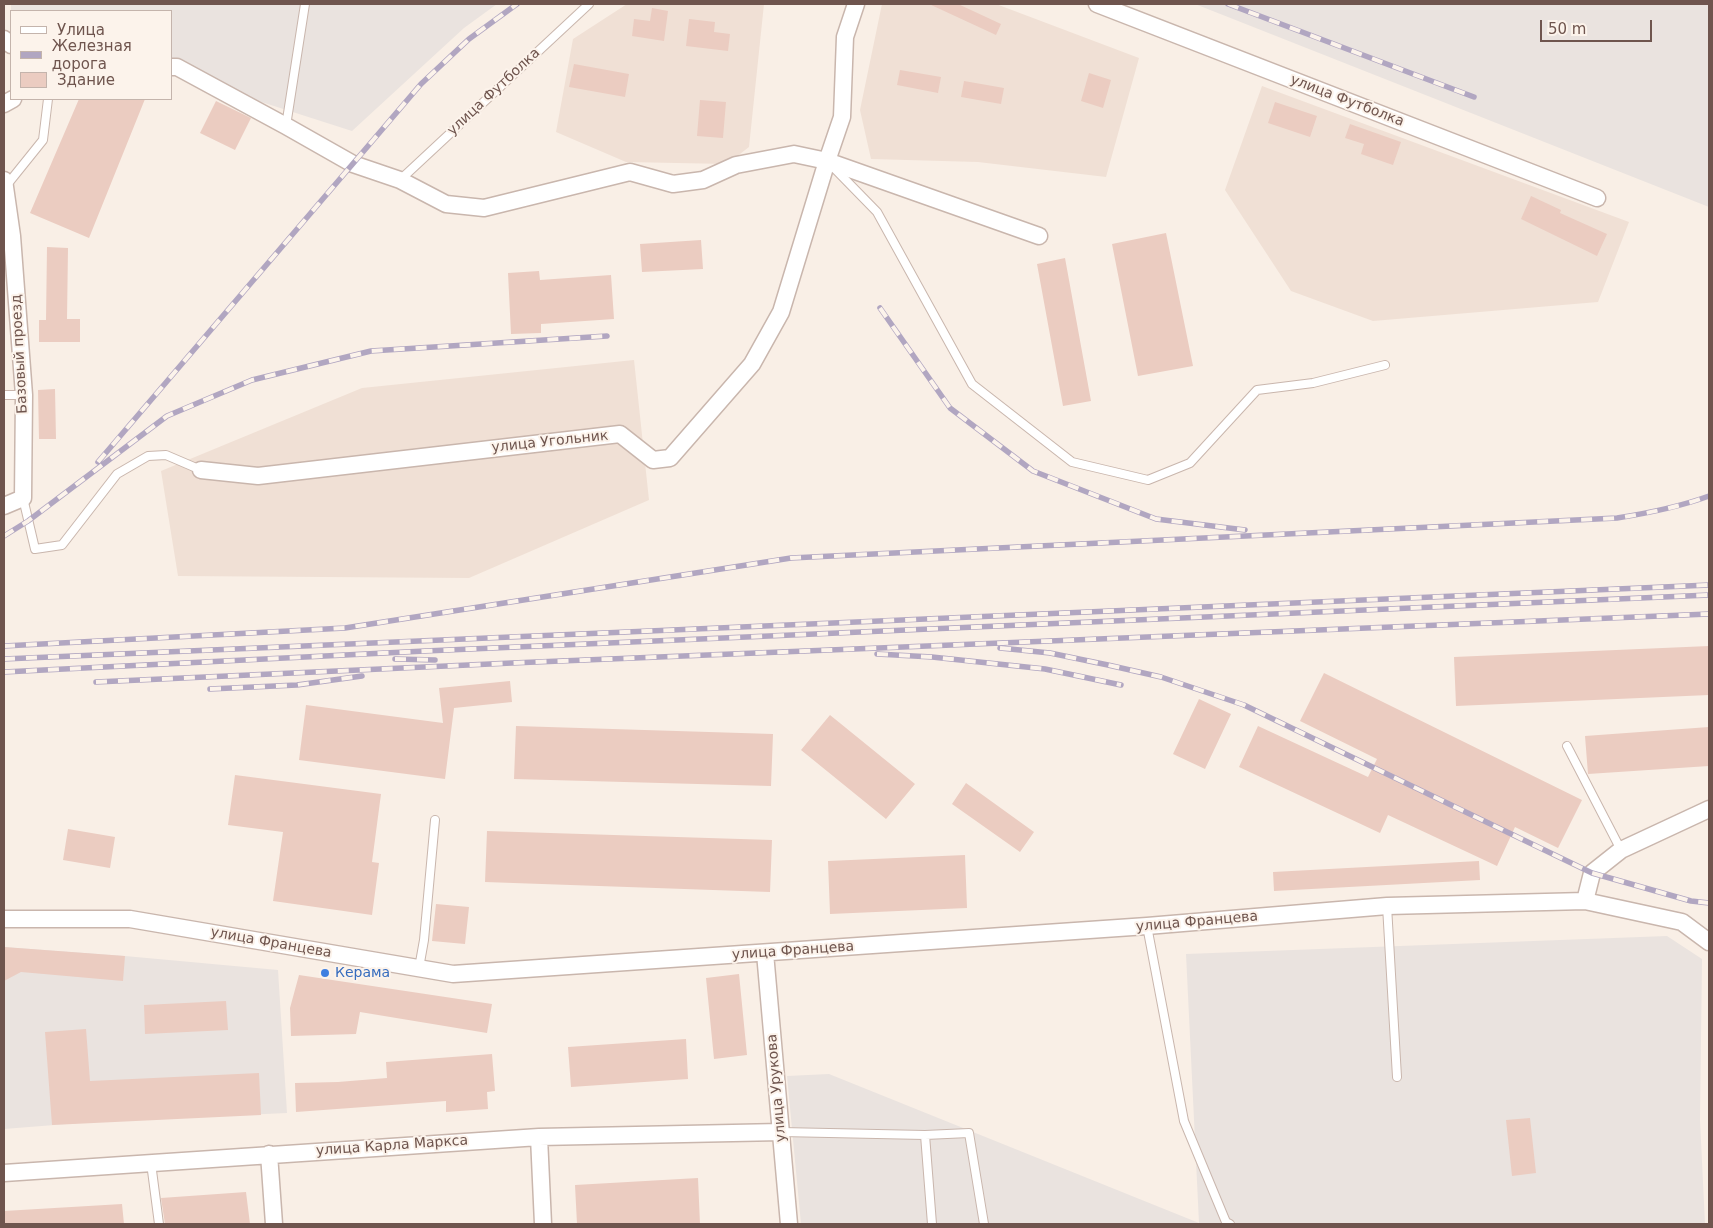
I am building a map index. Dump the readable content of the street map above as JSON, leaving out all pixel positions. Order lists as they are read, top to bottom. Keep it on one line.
{"streets":{"street":["улица Футболка","Базовый проезд","улица Угольник","улица Францева","улица Урукова","улица Карла Маркса"]},"crossings":[["улица Францева","улица Урукова"],["улица Урукова","улица Карла Маркса"]],"places":["Керама"],"legend":["Улица","Железная дорога","Здание"],"scale_bar":"50 m"}
